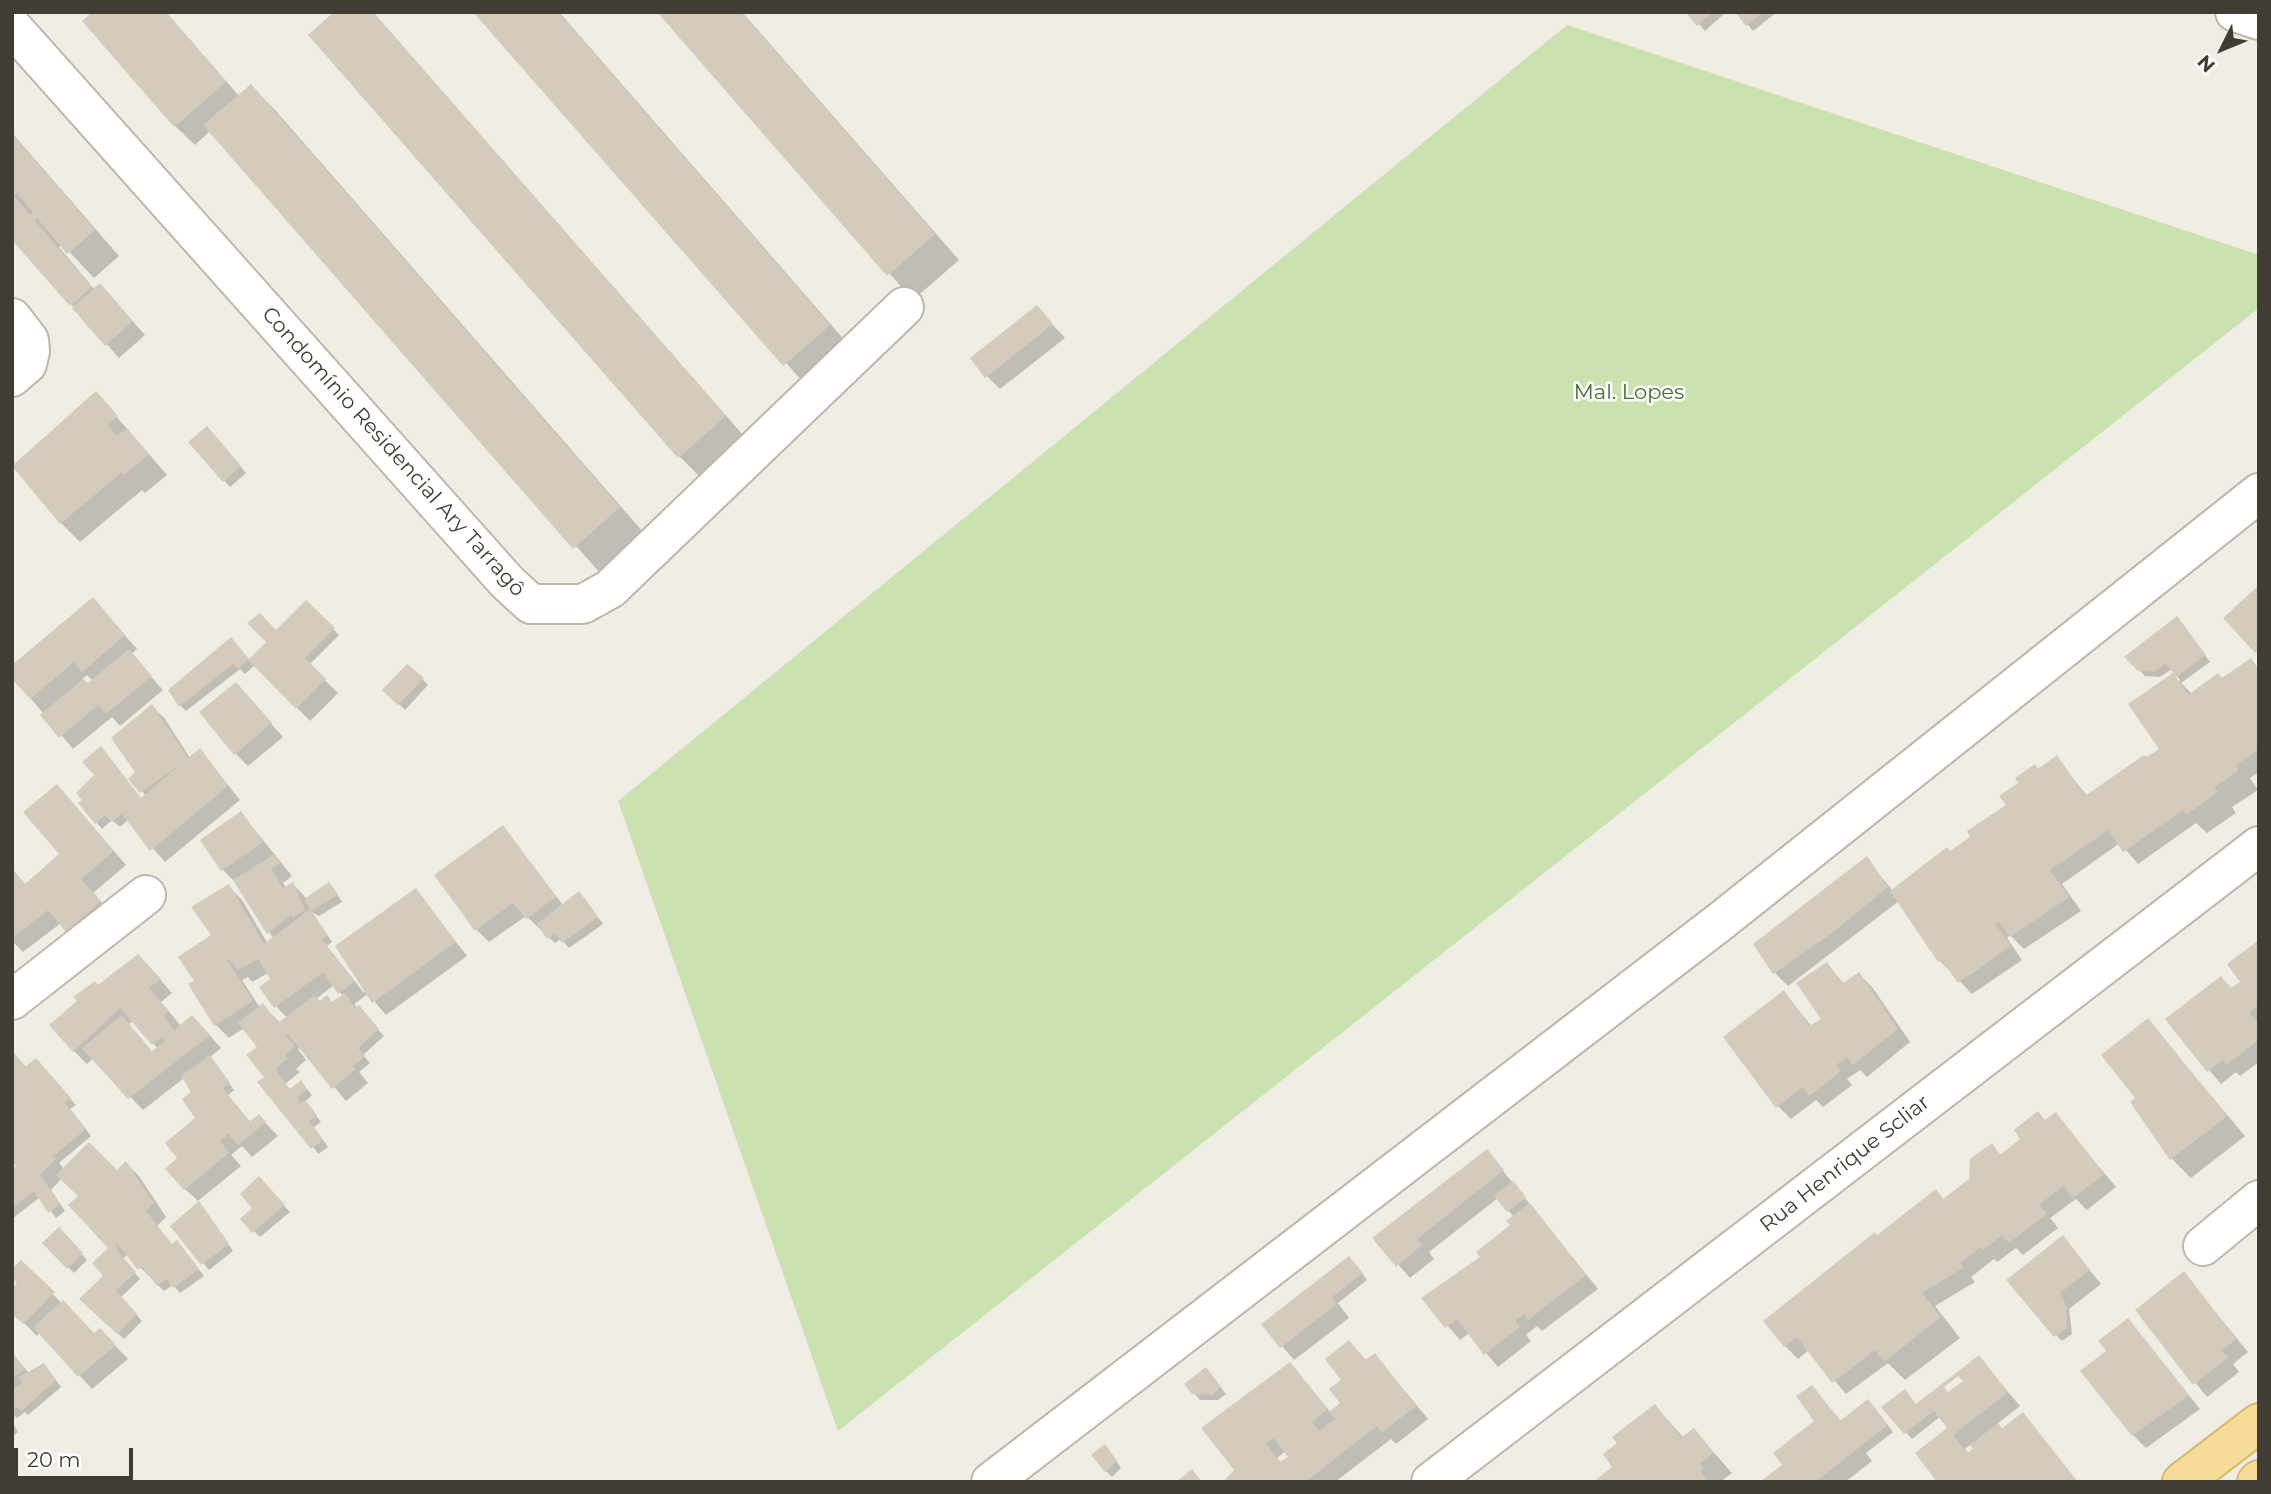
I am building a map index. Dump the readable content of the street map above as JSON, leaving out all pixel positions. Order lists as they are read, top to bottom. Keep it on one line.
{"streets":{"street":["Condomínio Residencial Ary Tarragô","Rua Henrique Scliar"]},"parks":["Mal. Lopes"],"scale_bar":"20 m","north":"bottom left"}
